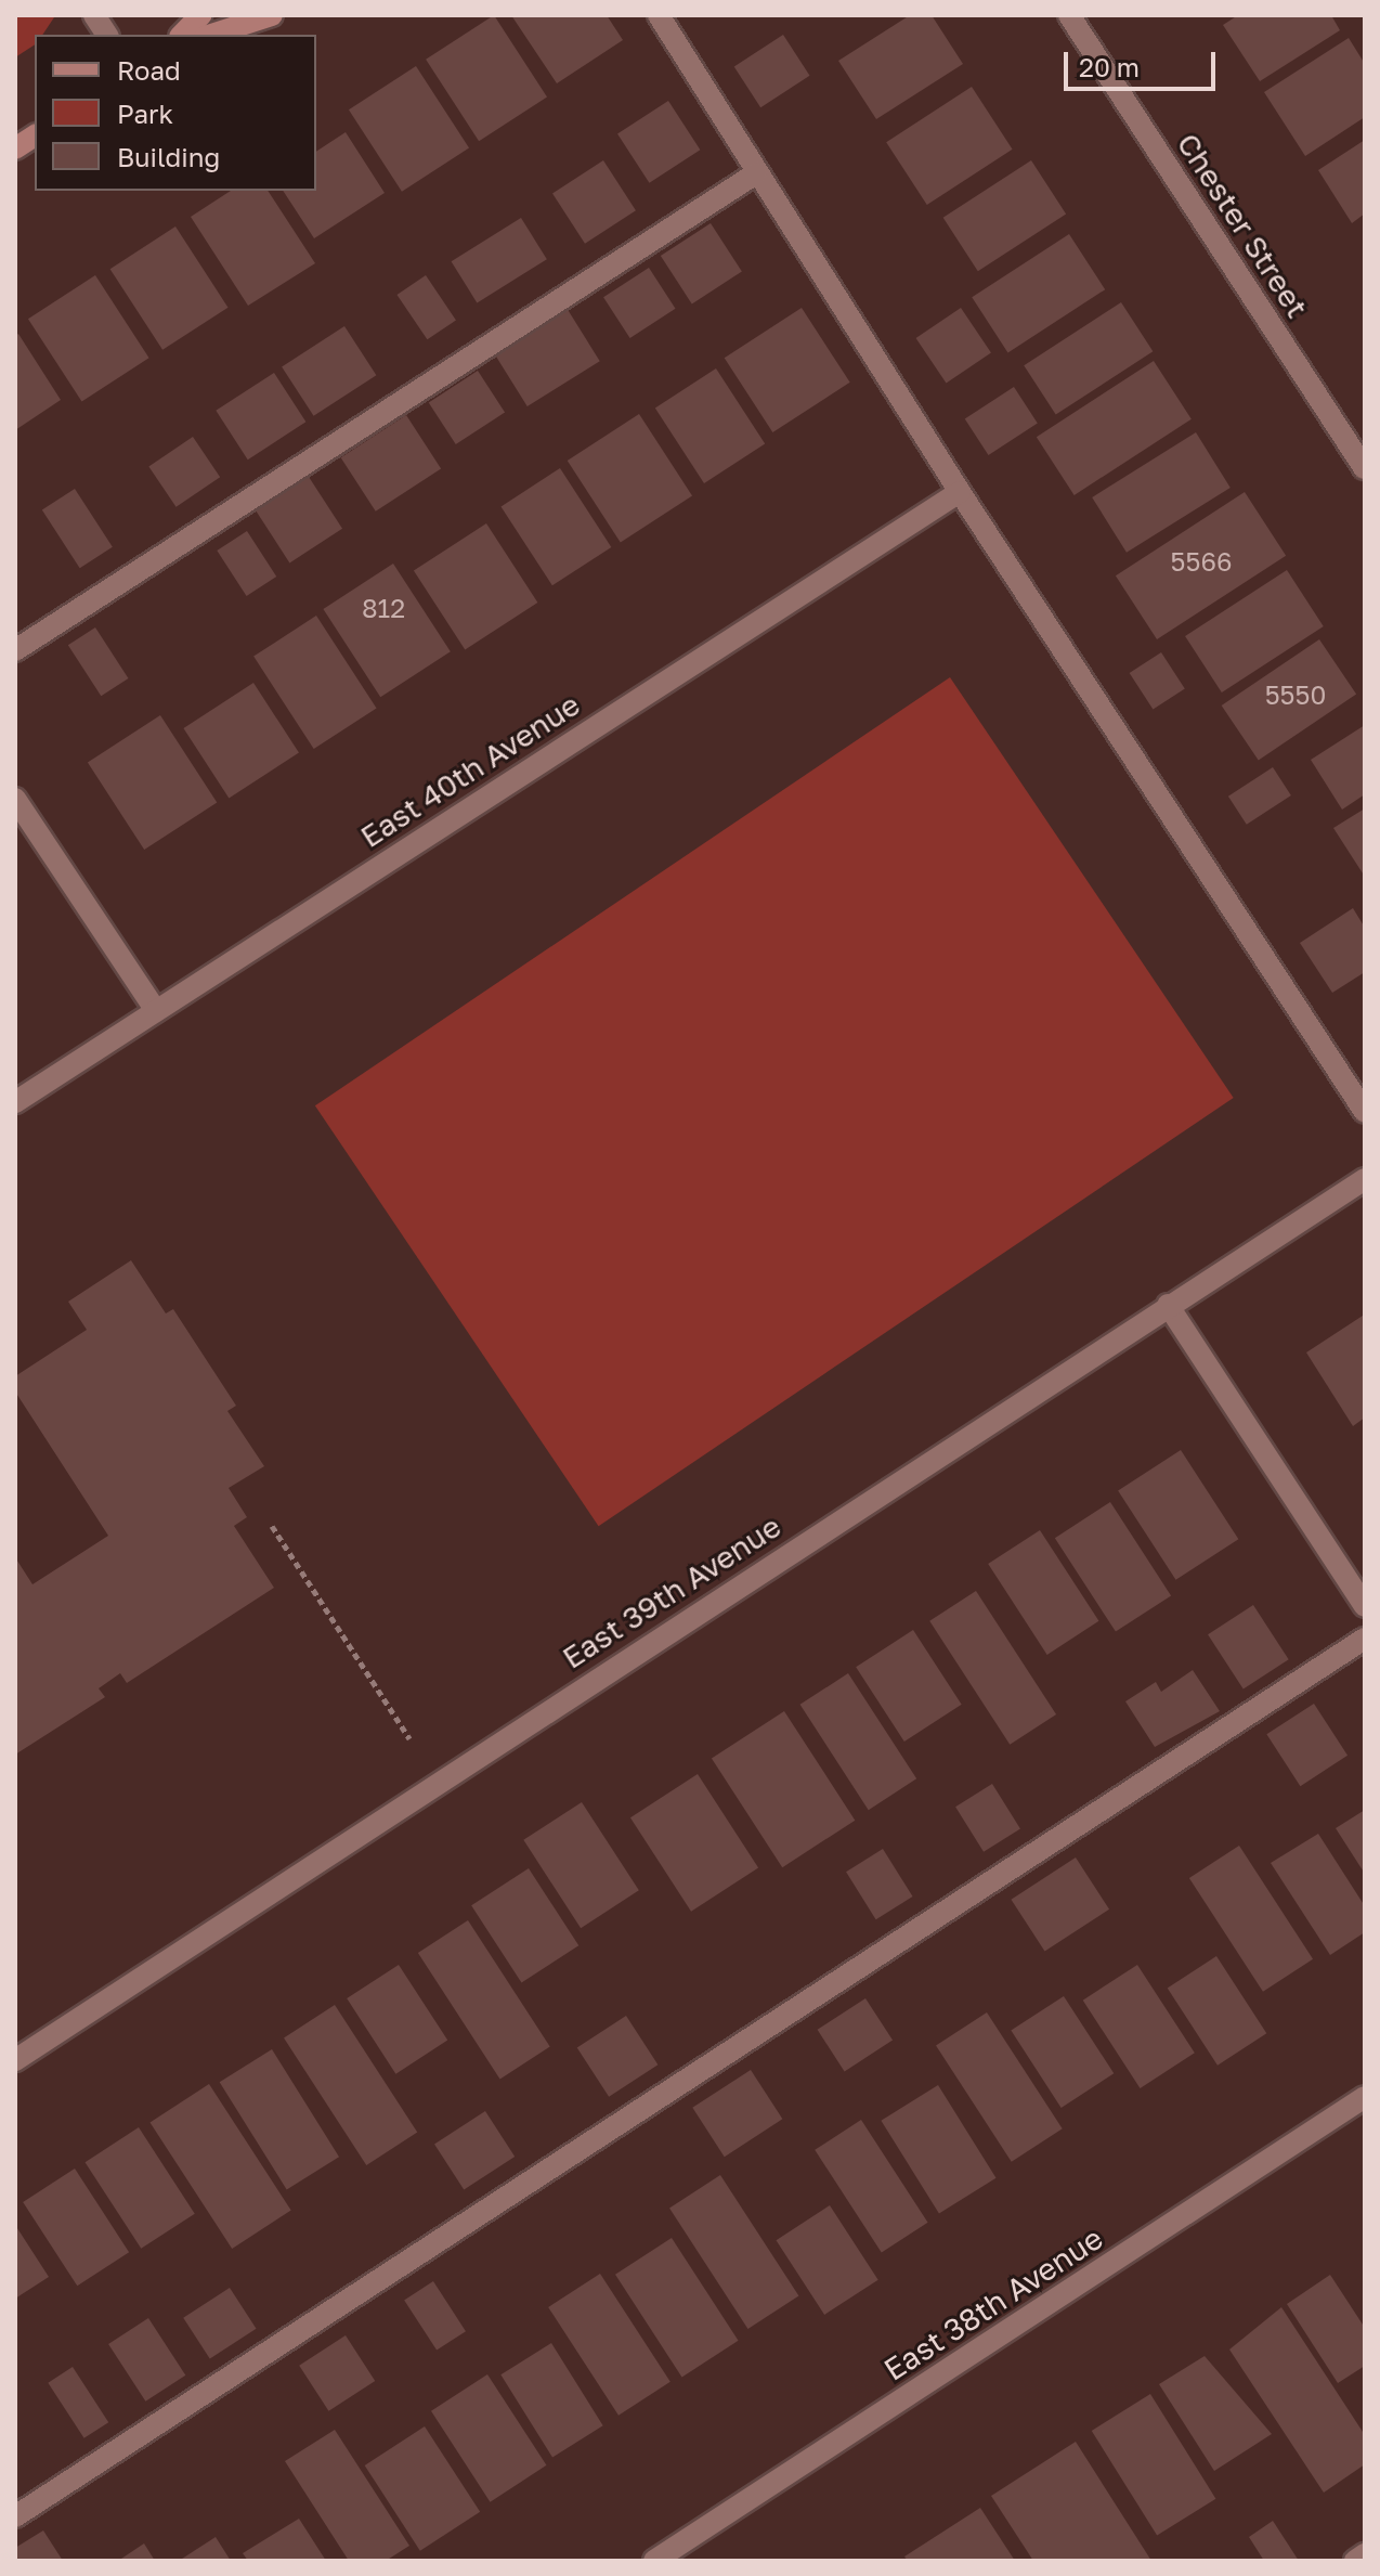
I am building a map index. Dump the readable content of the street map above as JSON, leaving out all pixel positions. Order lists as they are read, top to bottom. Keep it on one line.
{"streets":{"street":["Chester Street","East 40th Avenue","East 39th Avenue","East 38th Avenue"]},"house_numbers":["5566","812","5550"],"legend":["Road","Park","Building"],"scale_bar":"20 m"}
